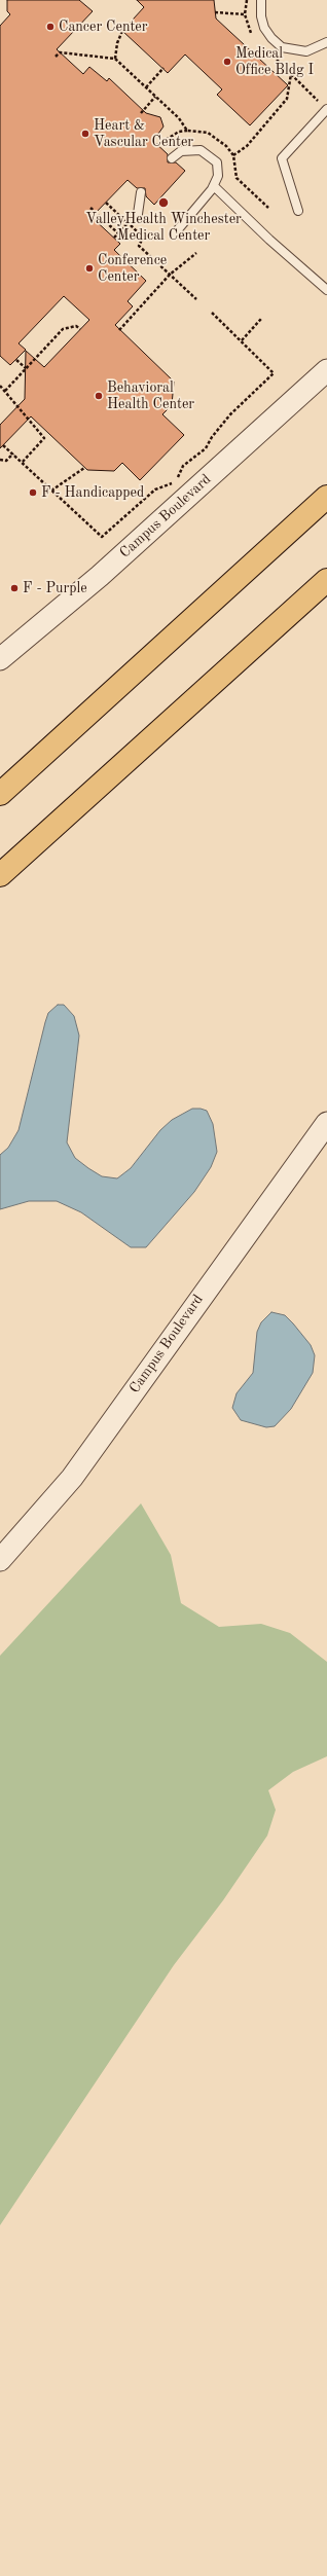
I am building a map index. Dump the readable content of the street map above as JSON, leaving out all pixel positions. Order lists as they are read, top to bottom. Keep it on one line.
{"streets":{"street":["Campus Boulevard"]},"places":["Cancer Center","Medical Office Bldg I","Heart & Vascular Center","ValleyHealth Winchester Medical Center","Conference Center","Behavioral Health Center","F - Handicapped","F - Purple"]}
